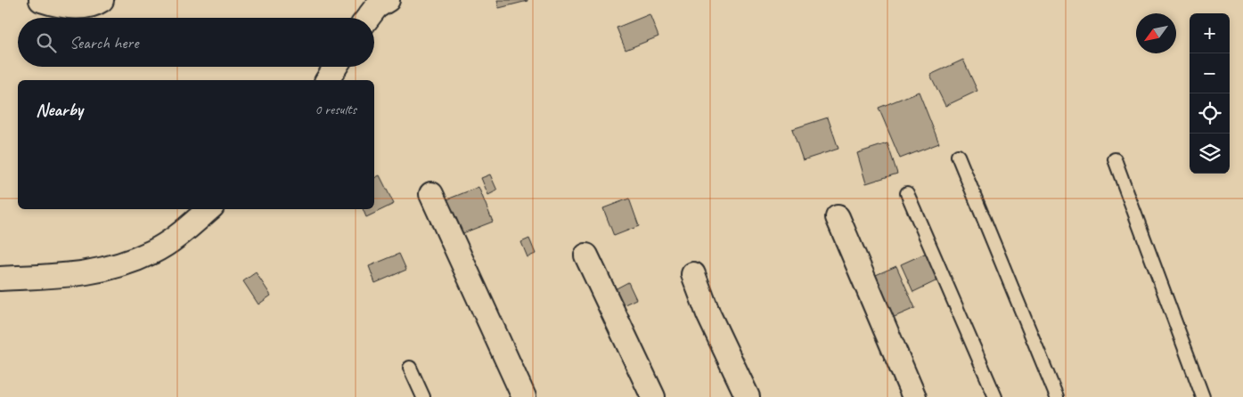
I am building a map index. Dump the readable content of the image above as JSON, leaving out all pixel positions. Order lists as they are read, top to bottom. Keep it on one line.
{"north":"bottom left","page":{"map_buttons":["+","−"],"search":"Search here","heading":["Nearby","0 results"]}}
